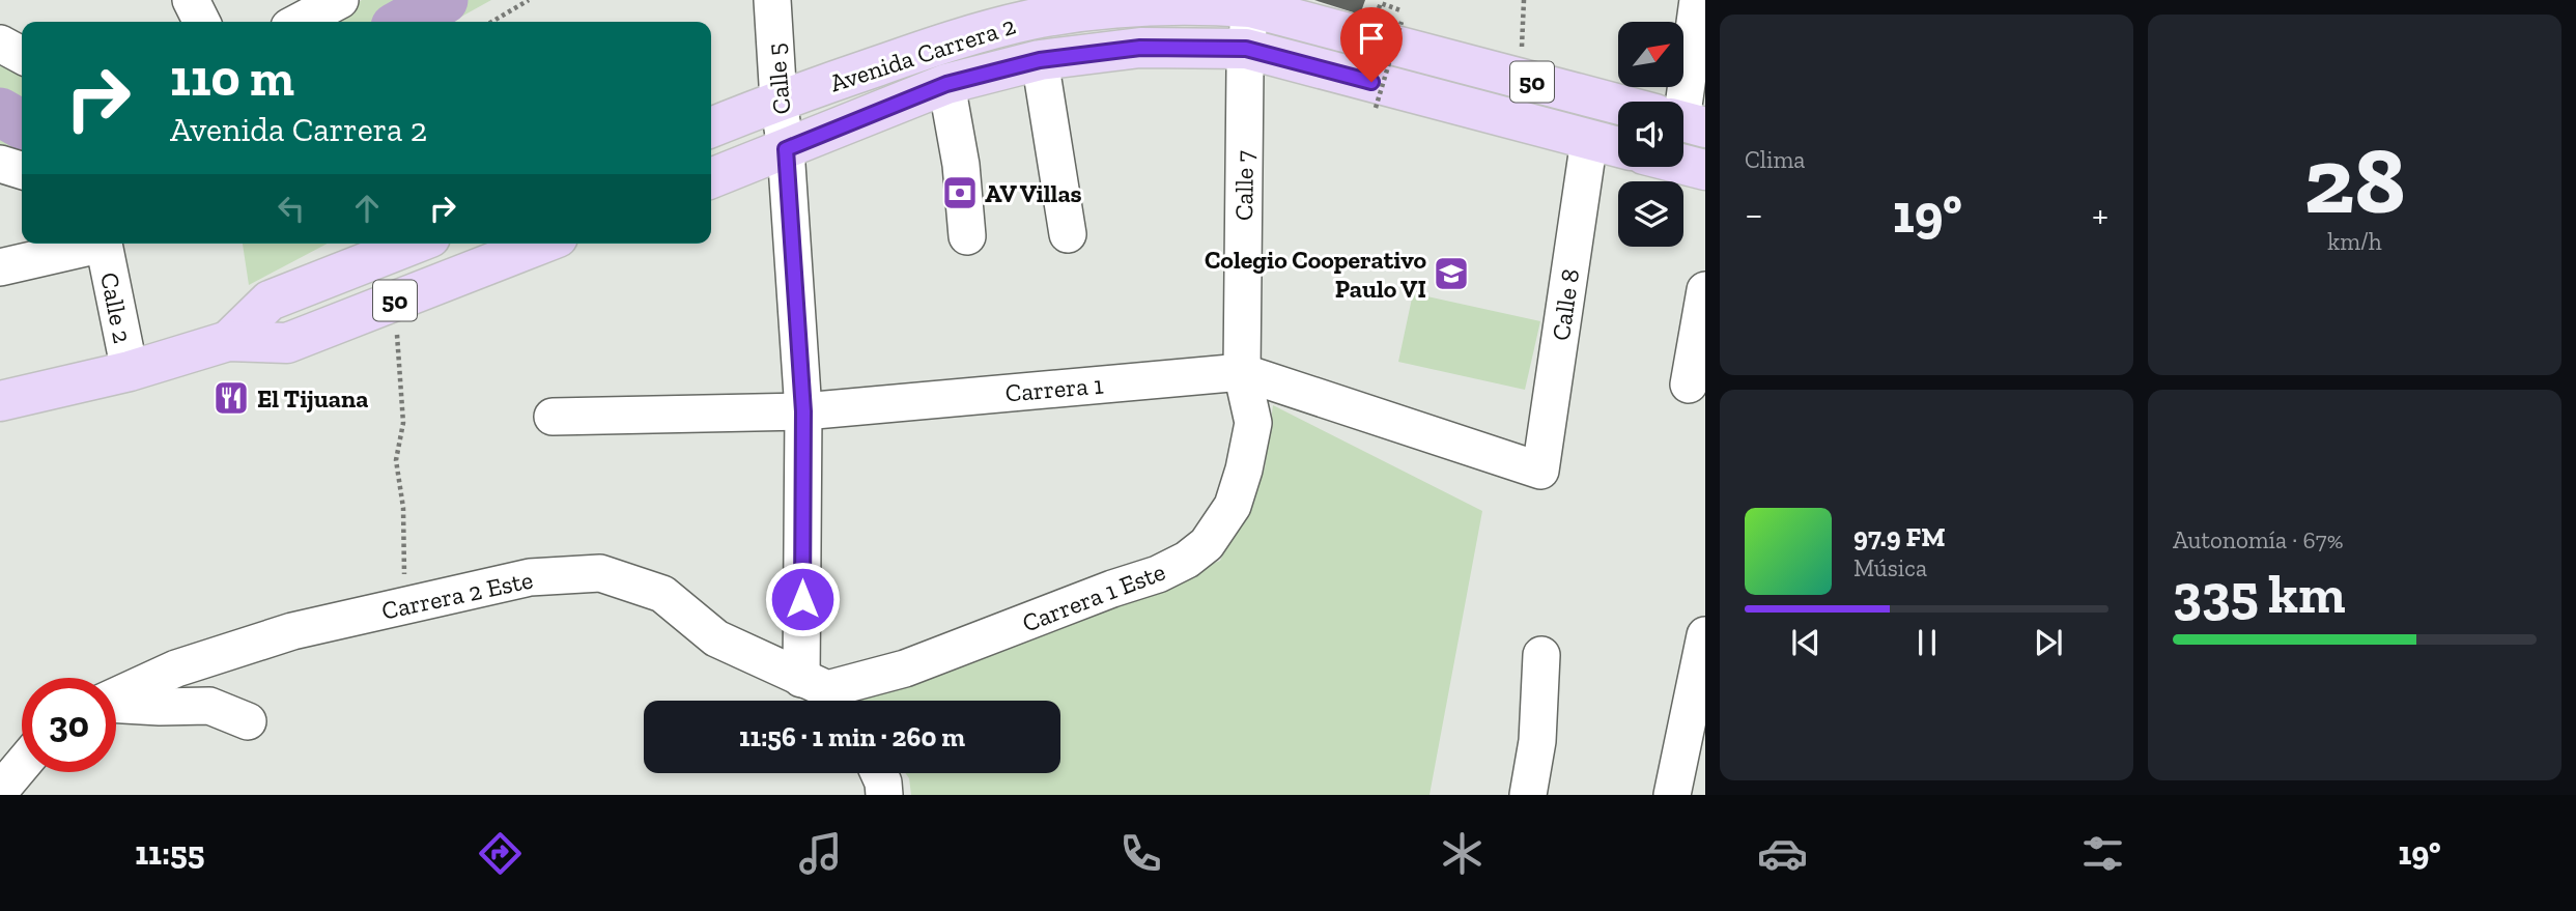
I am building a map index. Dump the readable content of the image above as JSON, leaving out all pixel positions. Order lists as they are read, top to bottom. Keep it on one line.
{"streets":{"main road":["Avenida Carrera 2","50"],"street":["Calle 5","Calle 7","Calle 8","Calle 2","Carrera 1","Carrera 2 Este","Carrera 1 Este"]},"crossings":[["Avenida Carrera 2","Calle 5"],["Avenida Carrera 2","Calle 7"],["Avenida Carrera 2","Calle 8"],["Calle 5","Carrera 1"],["Calle 5","Carrera 2 Este"],["Calle 5","Carrera 1 Este"],["50","Calle 2"],["Calle 7","Carrera 1"],["Calle 7","Carrera 1 Este"],["Calle 8","Carrera 1"],["Carrera 1","Carrera 1 Este"],["Carrera 2 Este","Carrera 1 Este"]],"places":{"bank":["AV Villas"],"school or university":["Colegio Cooperativo Paulo VI"],"restaurant":["El Tijuana"]},"north":"top right","page":{"tile":["Clima",["28","km/h"],["Autonomía · 67%","335 km"]],"turn":["110 m","Avenida Carrera 2"],"heat":["−","19°","+"],"song":["97.9 FM","Música"],"limit":"30","trip":"11:56 · 1 min · 260 m","tabs":["11:55","19°"]}}
